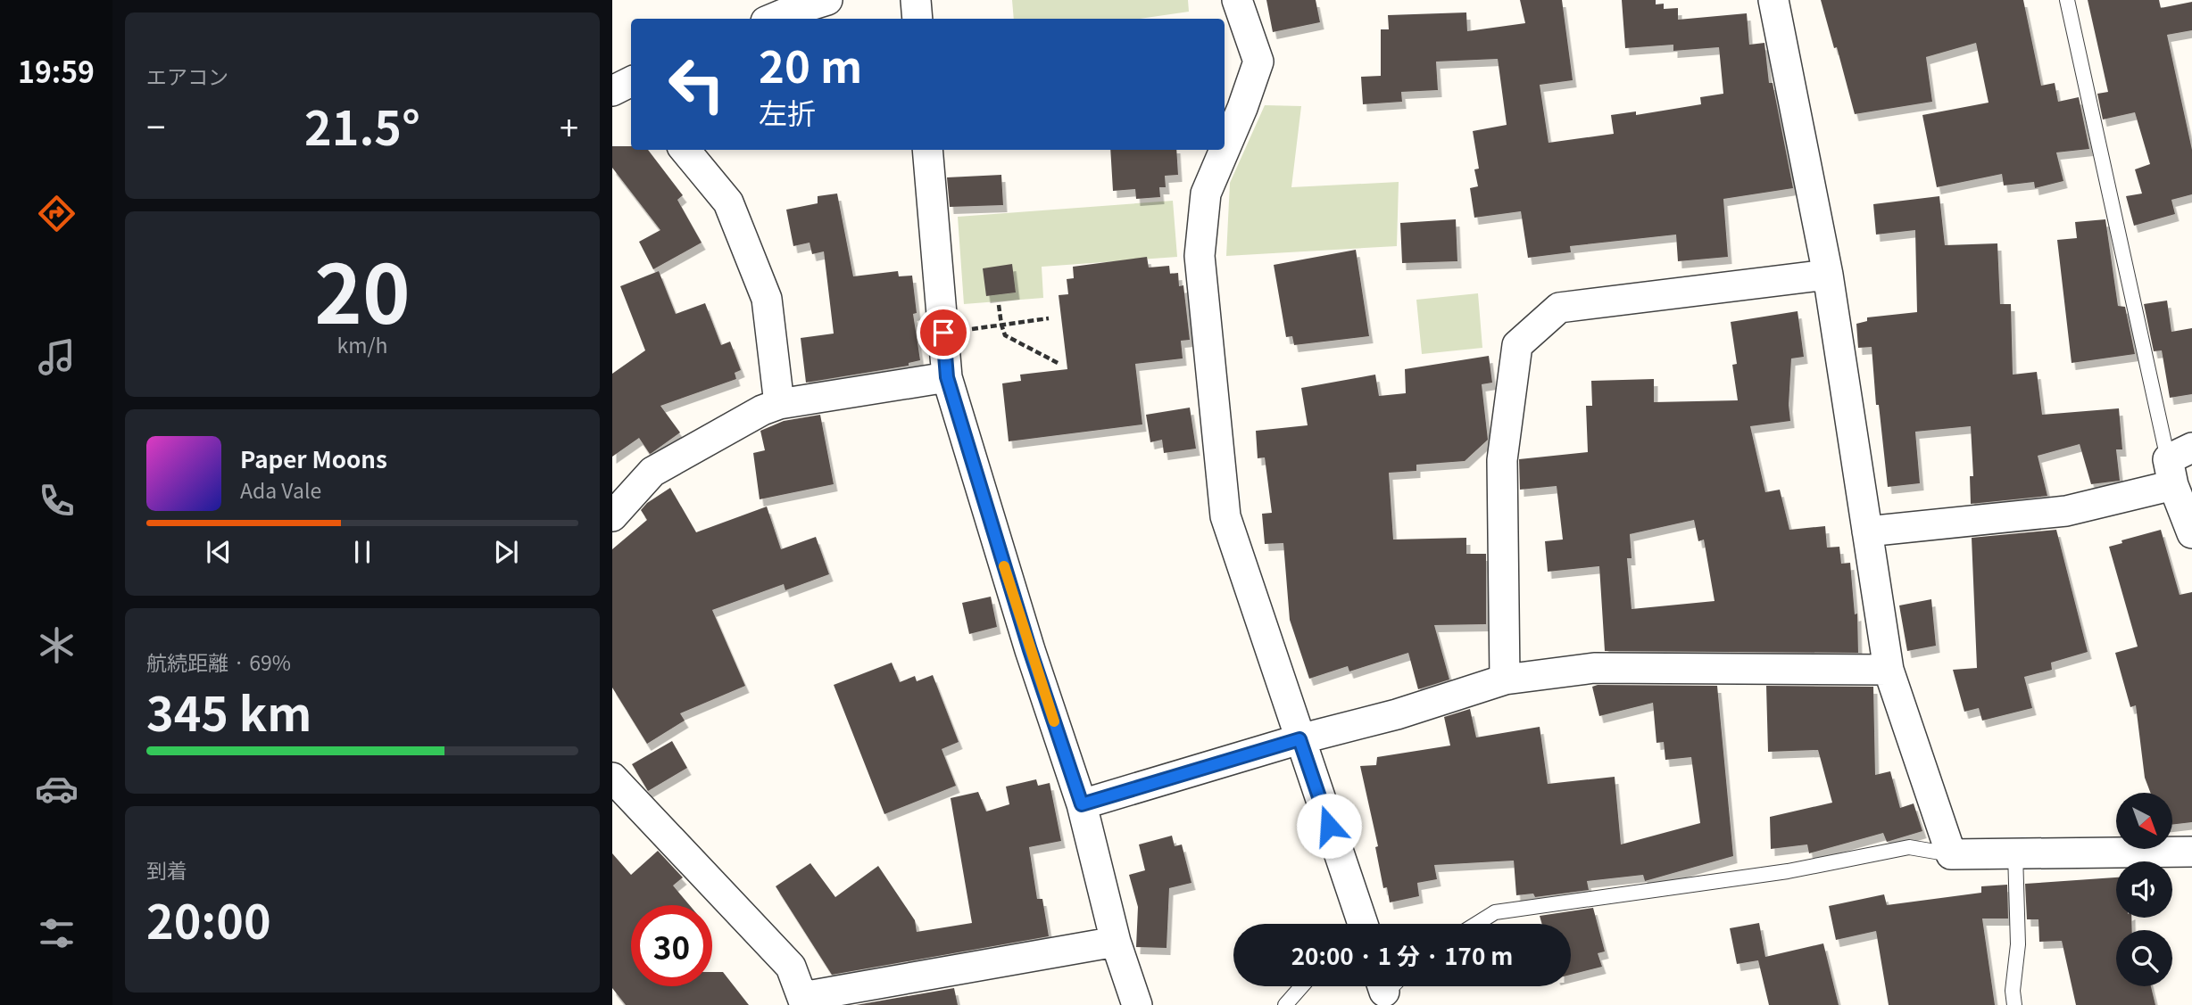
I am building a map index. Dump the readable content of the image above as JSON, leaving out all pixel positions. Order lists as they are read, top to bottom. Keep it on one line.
{"north":"bottom right","page":{"tabs":"19:59","tile":["エアコン",["20","km/h"],["航続距離 · 69%","345 km"],["到着","20:00"]],"turn":["20 m","左折"],"heat":["−","21.5°","+"],"song":["Paper Moons","Ada Vale"],"limit":"30","trip":"20:00 · 1 分 · 170 m"}}
